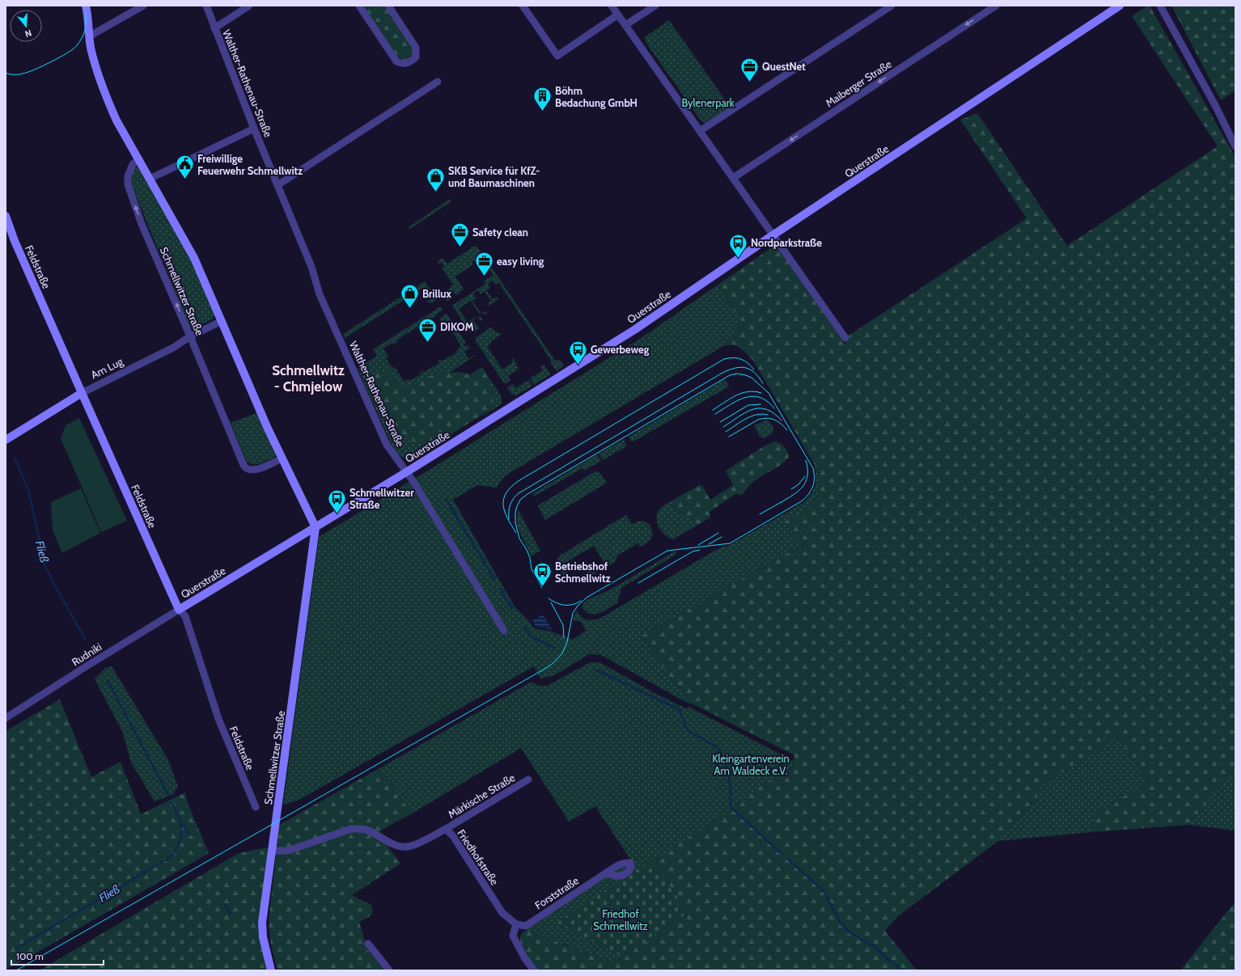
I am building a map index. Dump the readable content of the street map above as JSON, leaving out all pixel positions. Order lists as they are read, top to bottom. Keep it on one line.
{"streets":{"street":["Walther-Rathenau-Straße","Maiberger Straße","Querstraße","Feldstraße","Schmellwitzer Straße","Am Lug","Rudniki","Märkische Straße","Friedhofstraße","Forststraße"]},"crossings":[["Walther-Rathenau-Straße","Querstraße"],["Querstraße","Feldstraße"],["Querstraße","Schmellwitzer Straße"],["Querstraße","Rudniki"],["Feldstraße","Am Lug"],["Feldstraße","Rudniki"],["Schmellwitzer Straße","Am Lug"],["Schmellwitzer Straße","Friedhofstraße"],["Märkische Straße","Friedhofstraße"],["Friedhofstraße","Forststraße"]],"districts":["Schmellwitz - Chmjelow"],"water":["Fließ"],"parks":["Bylenerpark","Kleingartenverein Am Waldeck e.V.","Friedhof Schmellwitz"],"places":{"office":["QuestNet","Safety clean","easy living","DIKOM"],"building":["Böhm Bedachung GmbH"],"public building":["Freiwillige Feuerwehr Schmellwitz"],"shop":["SKB Service für KfZ- und Baumaschinen","Brillux"],"bus stop":["Nordparkstraße","Gewerbeweg","Schmellwitzer Straße","Betriebshof Schmellwitz"]},"scale_bar":"100 m","north":"bottom"}
